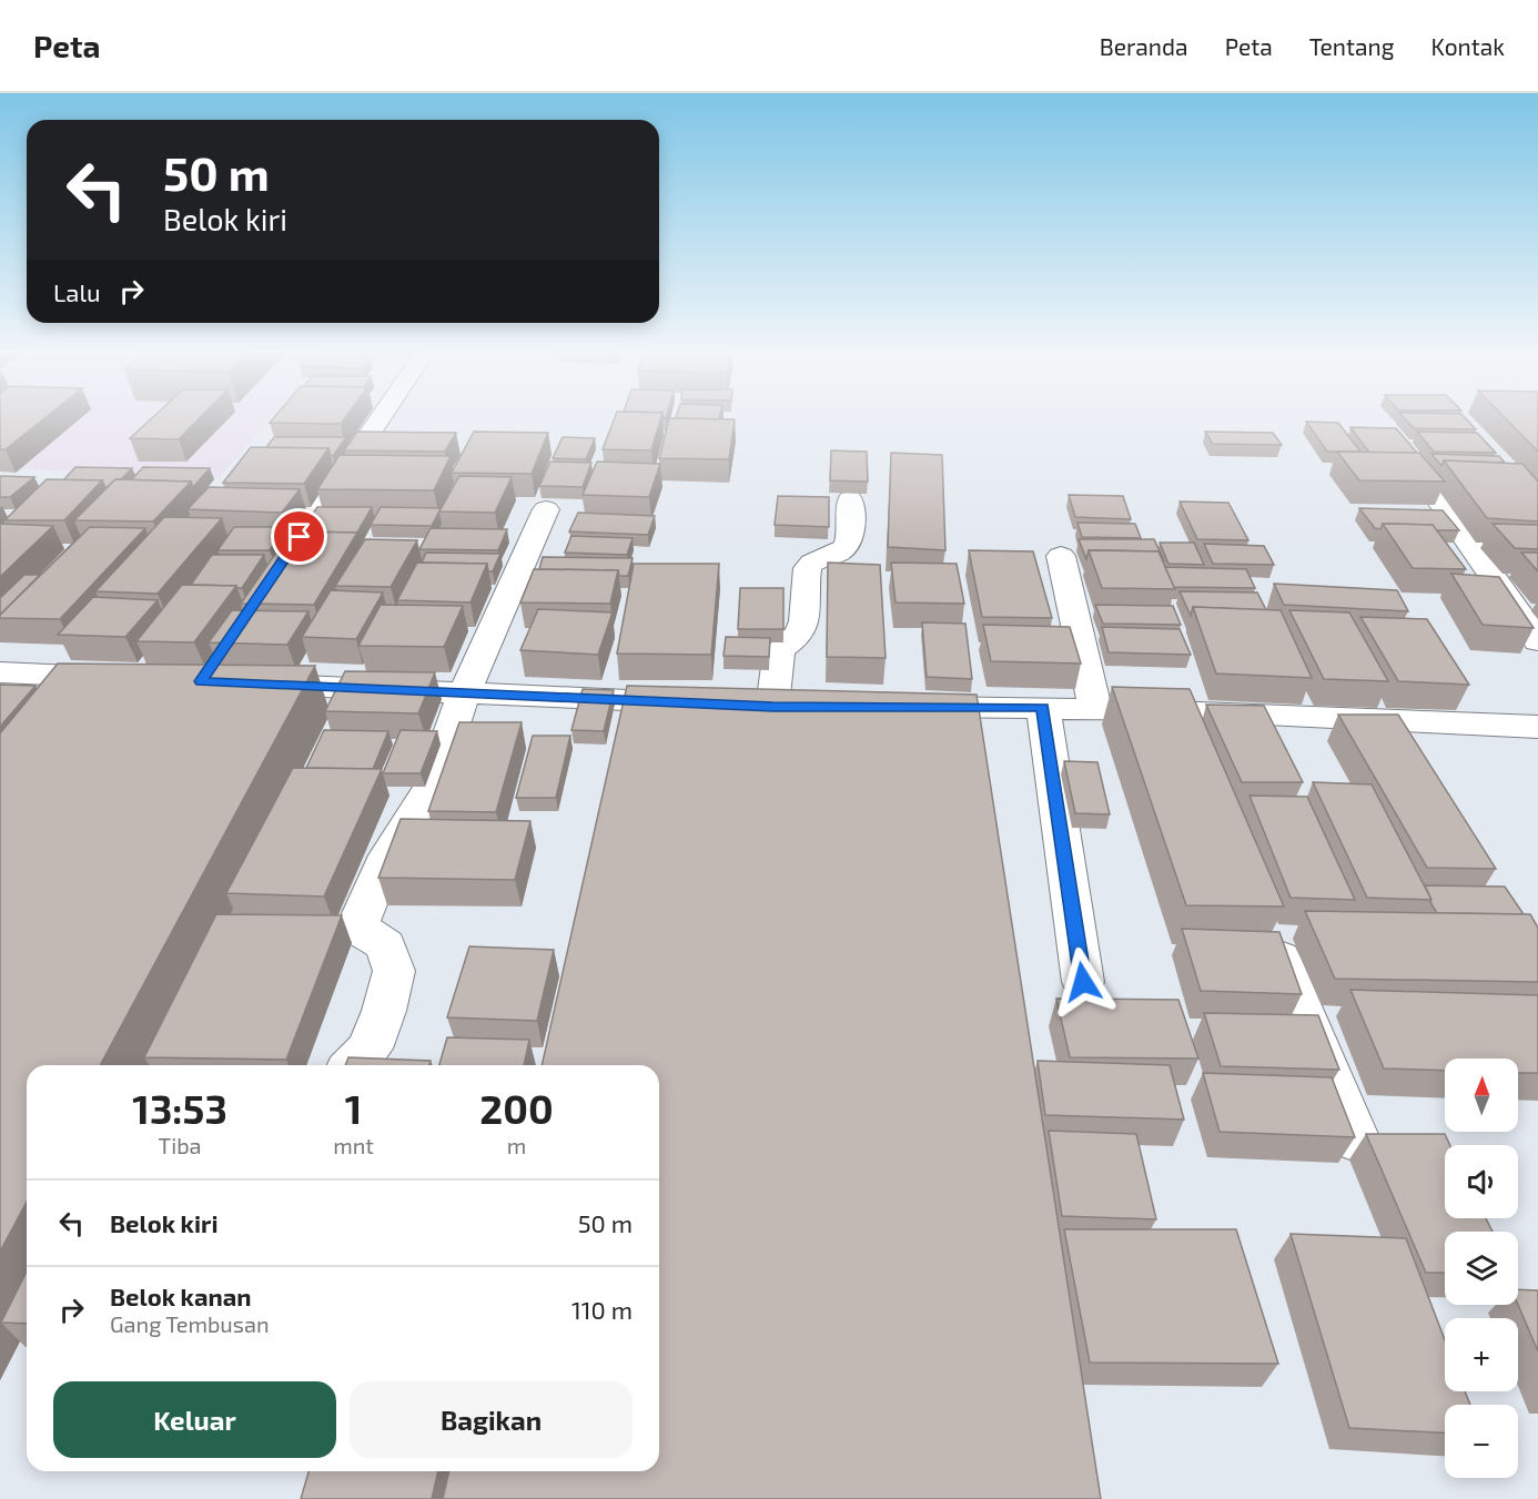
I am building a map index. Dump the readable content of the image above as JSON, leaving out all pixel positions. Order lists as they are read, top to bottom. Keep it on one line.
{"north":"top","page":{"header":"Peta","nav":["Beranda","Peta","Tentang","Kontak"],"turn":["50 m","Belok kiri"],"then":"Lalu","map_buttons":["+","−"],"eta":["13:53","Tiba","1","mnt","200","m"],"list":[{"name":"Belok kiri","value":"50 m"},{"name":"Belok kanan","note":"Gang Tembusan","value":"110 m"}],"buttons":["Keluar","Bagikan"]}}
